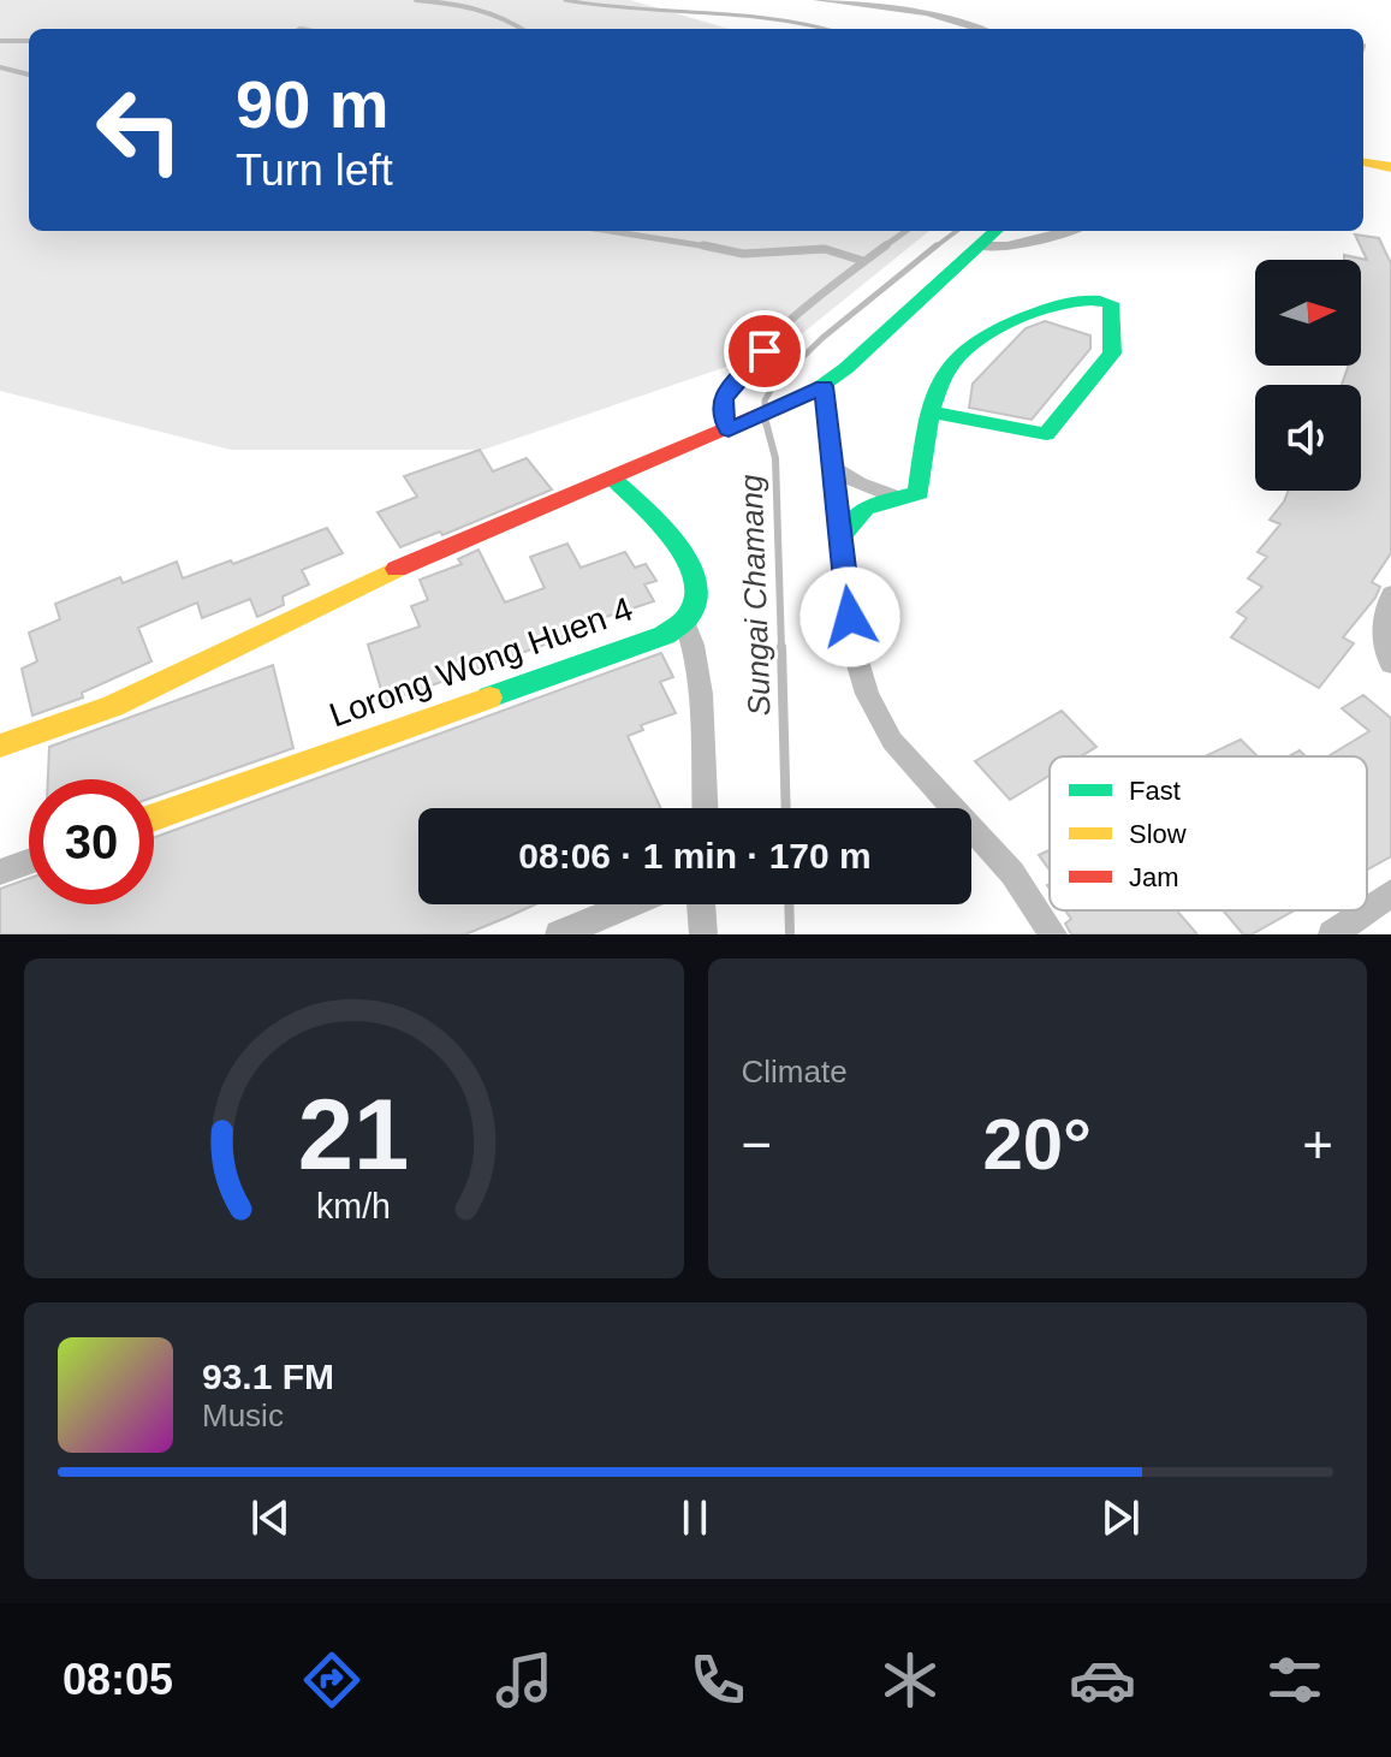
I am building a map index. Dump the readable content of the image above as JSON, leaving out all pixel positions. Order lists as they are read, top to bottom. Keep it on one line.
{"streets":{"street":["Lorong Wong Huen 4"]},"water":["Sungai Chamang"],"legend":["Fast","Slow","Jam"],"north":"right","page":{"turn":["90 m","Turn left"],"limit":"30","trip":"08:06 · 1 min · 170 m","tile":"Climate","heat":["−","20°","+"],"song":["93.1 FM","Music"],"tabs":"08:05","gauge":["21","km/h"]}}
